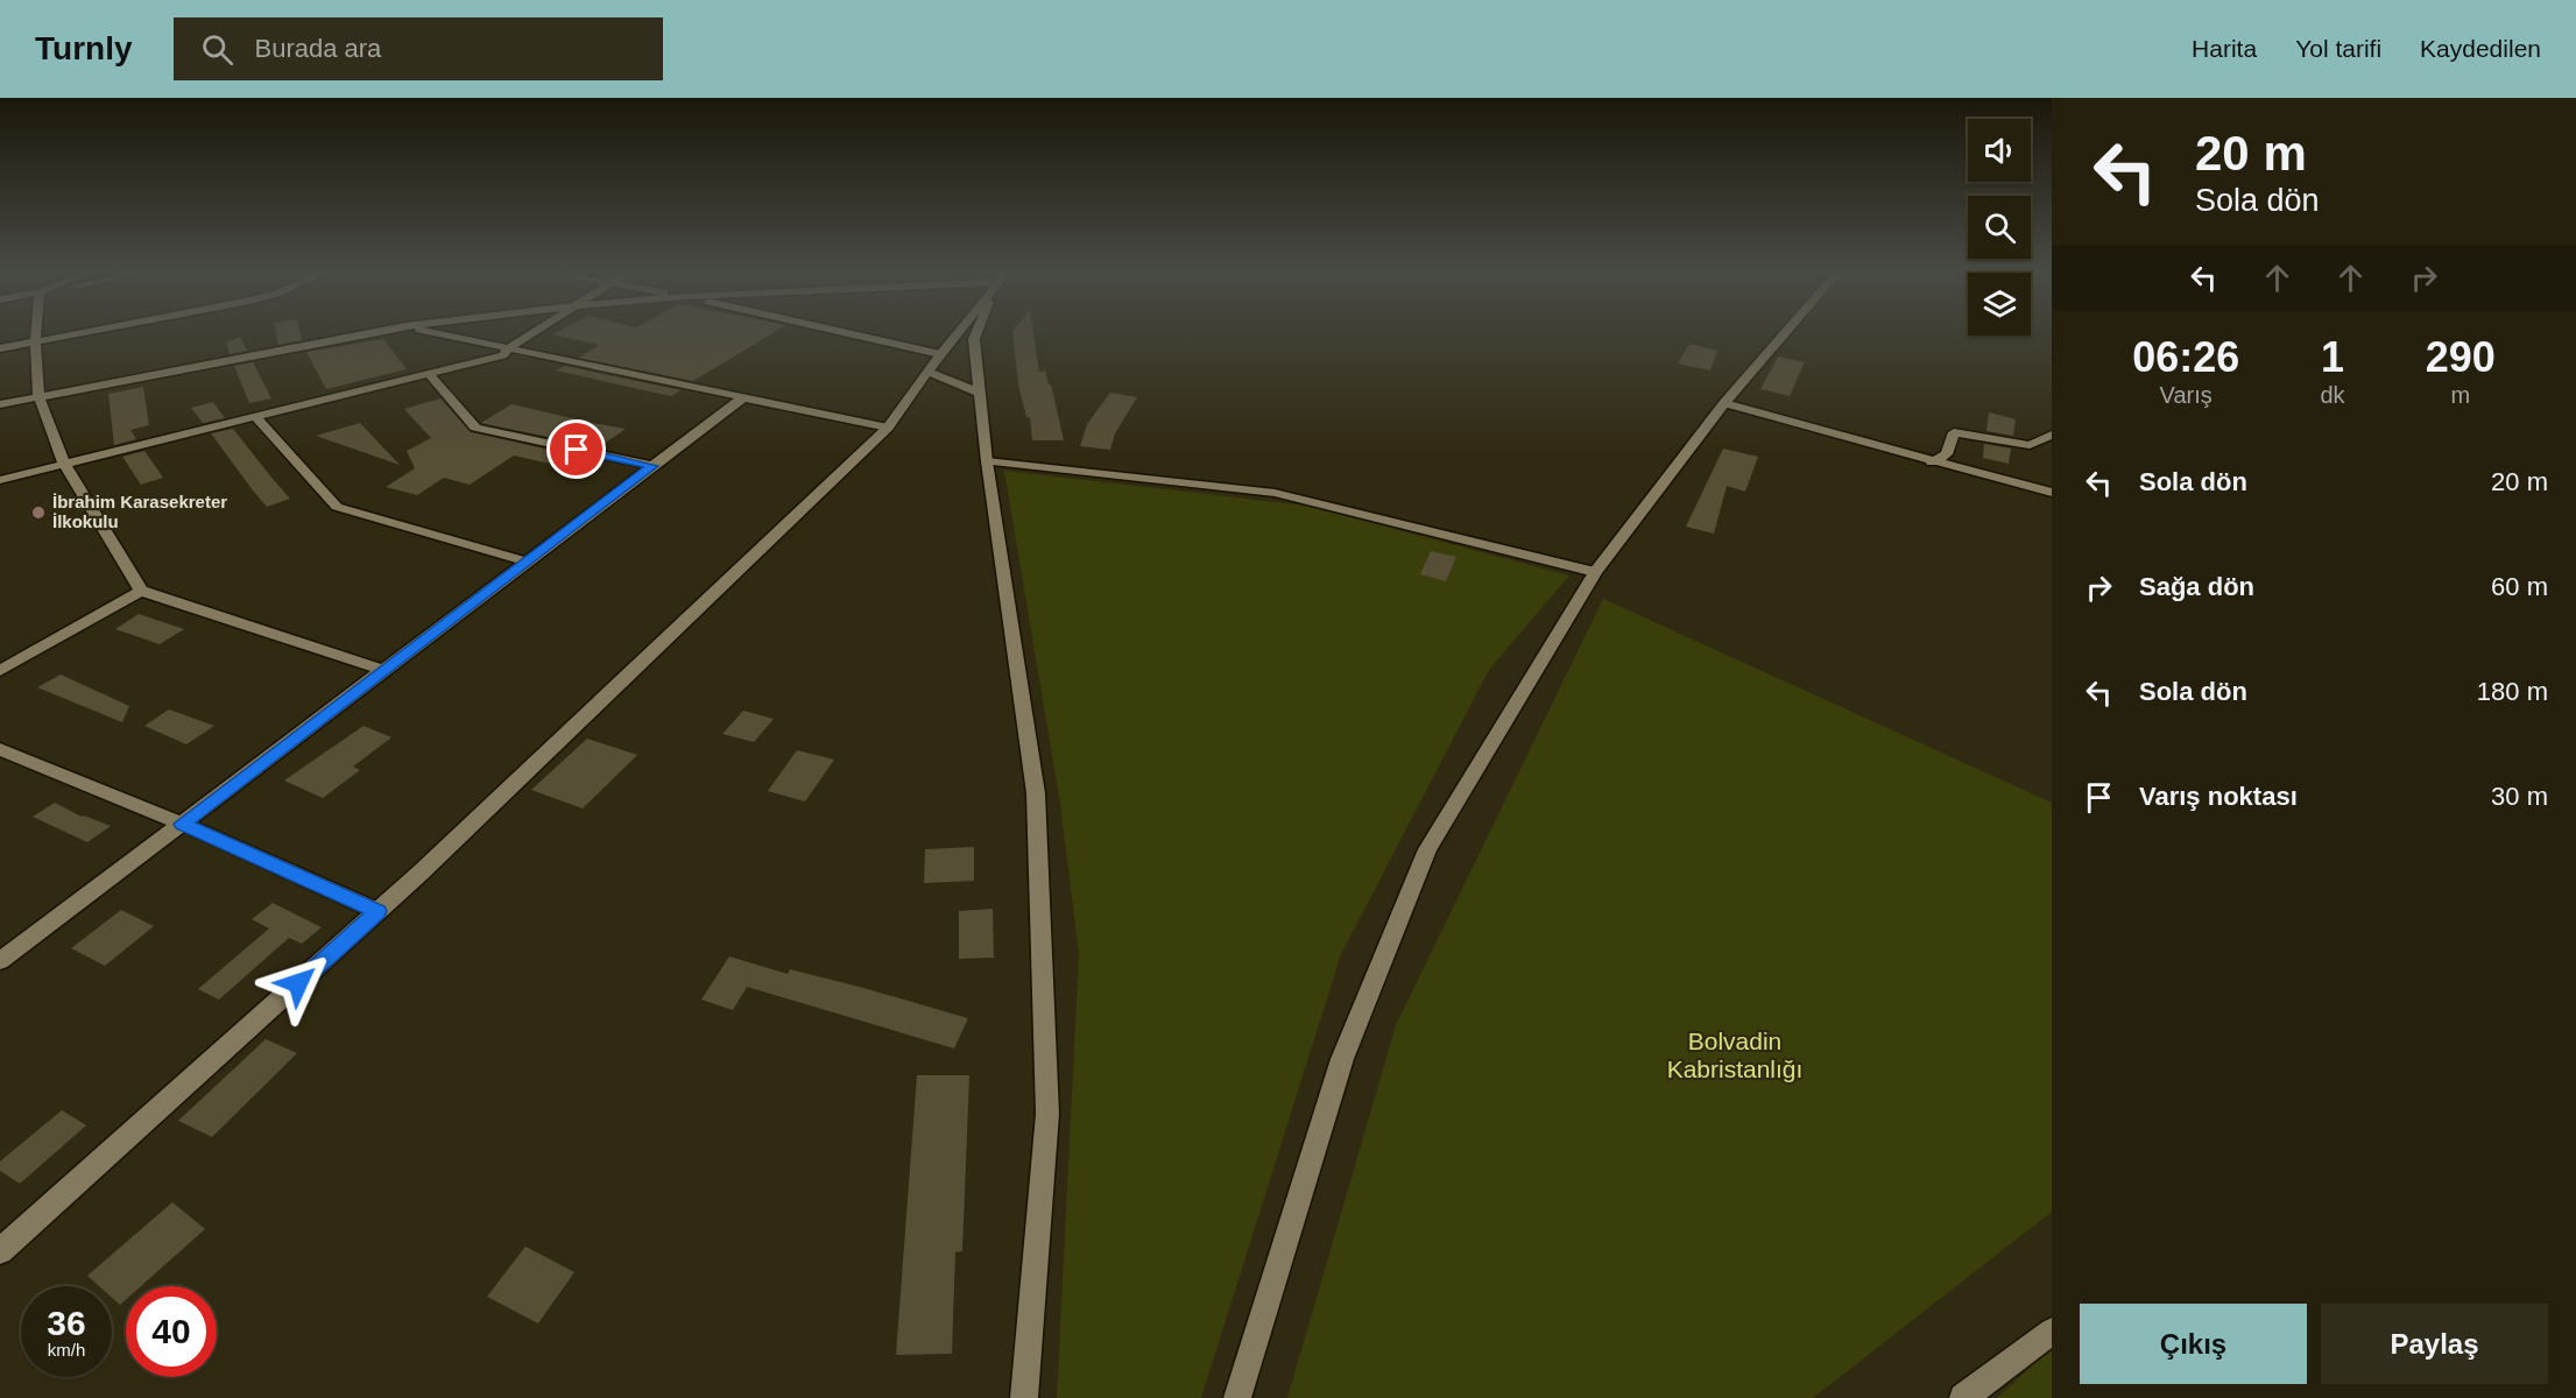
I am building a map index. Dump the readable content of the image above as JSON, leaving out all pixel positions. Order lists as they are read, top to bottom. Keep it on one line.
{"parks":["Bolvadin Kabristanlığı"],"places":["İbrahim Karasekreter İlkokulu"],"page":{"header":"Turnly","search":"Burada ara","nav":["Harita","Yol tarifi","Kaydedilen"],"turn":["20 m","Sola dön"],"eta":["06:26","Varış","1","dk","290","m"],"list":[{"name":"Sola dön","value":"20 m"},{"name":"Sağa dön","value":"60 m"},{"name":"Sola dön","value":"180 m"},{"name":"Varış noktası","value":"30 m"}],"speed":"36 km/h","limit":"40","buttons":["Çıkış","Paylaş"]}}
